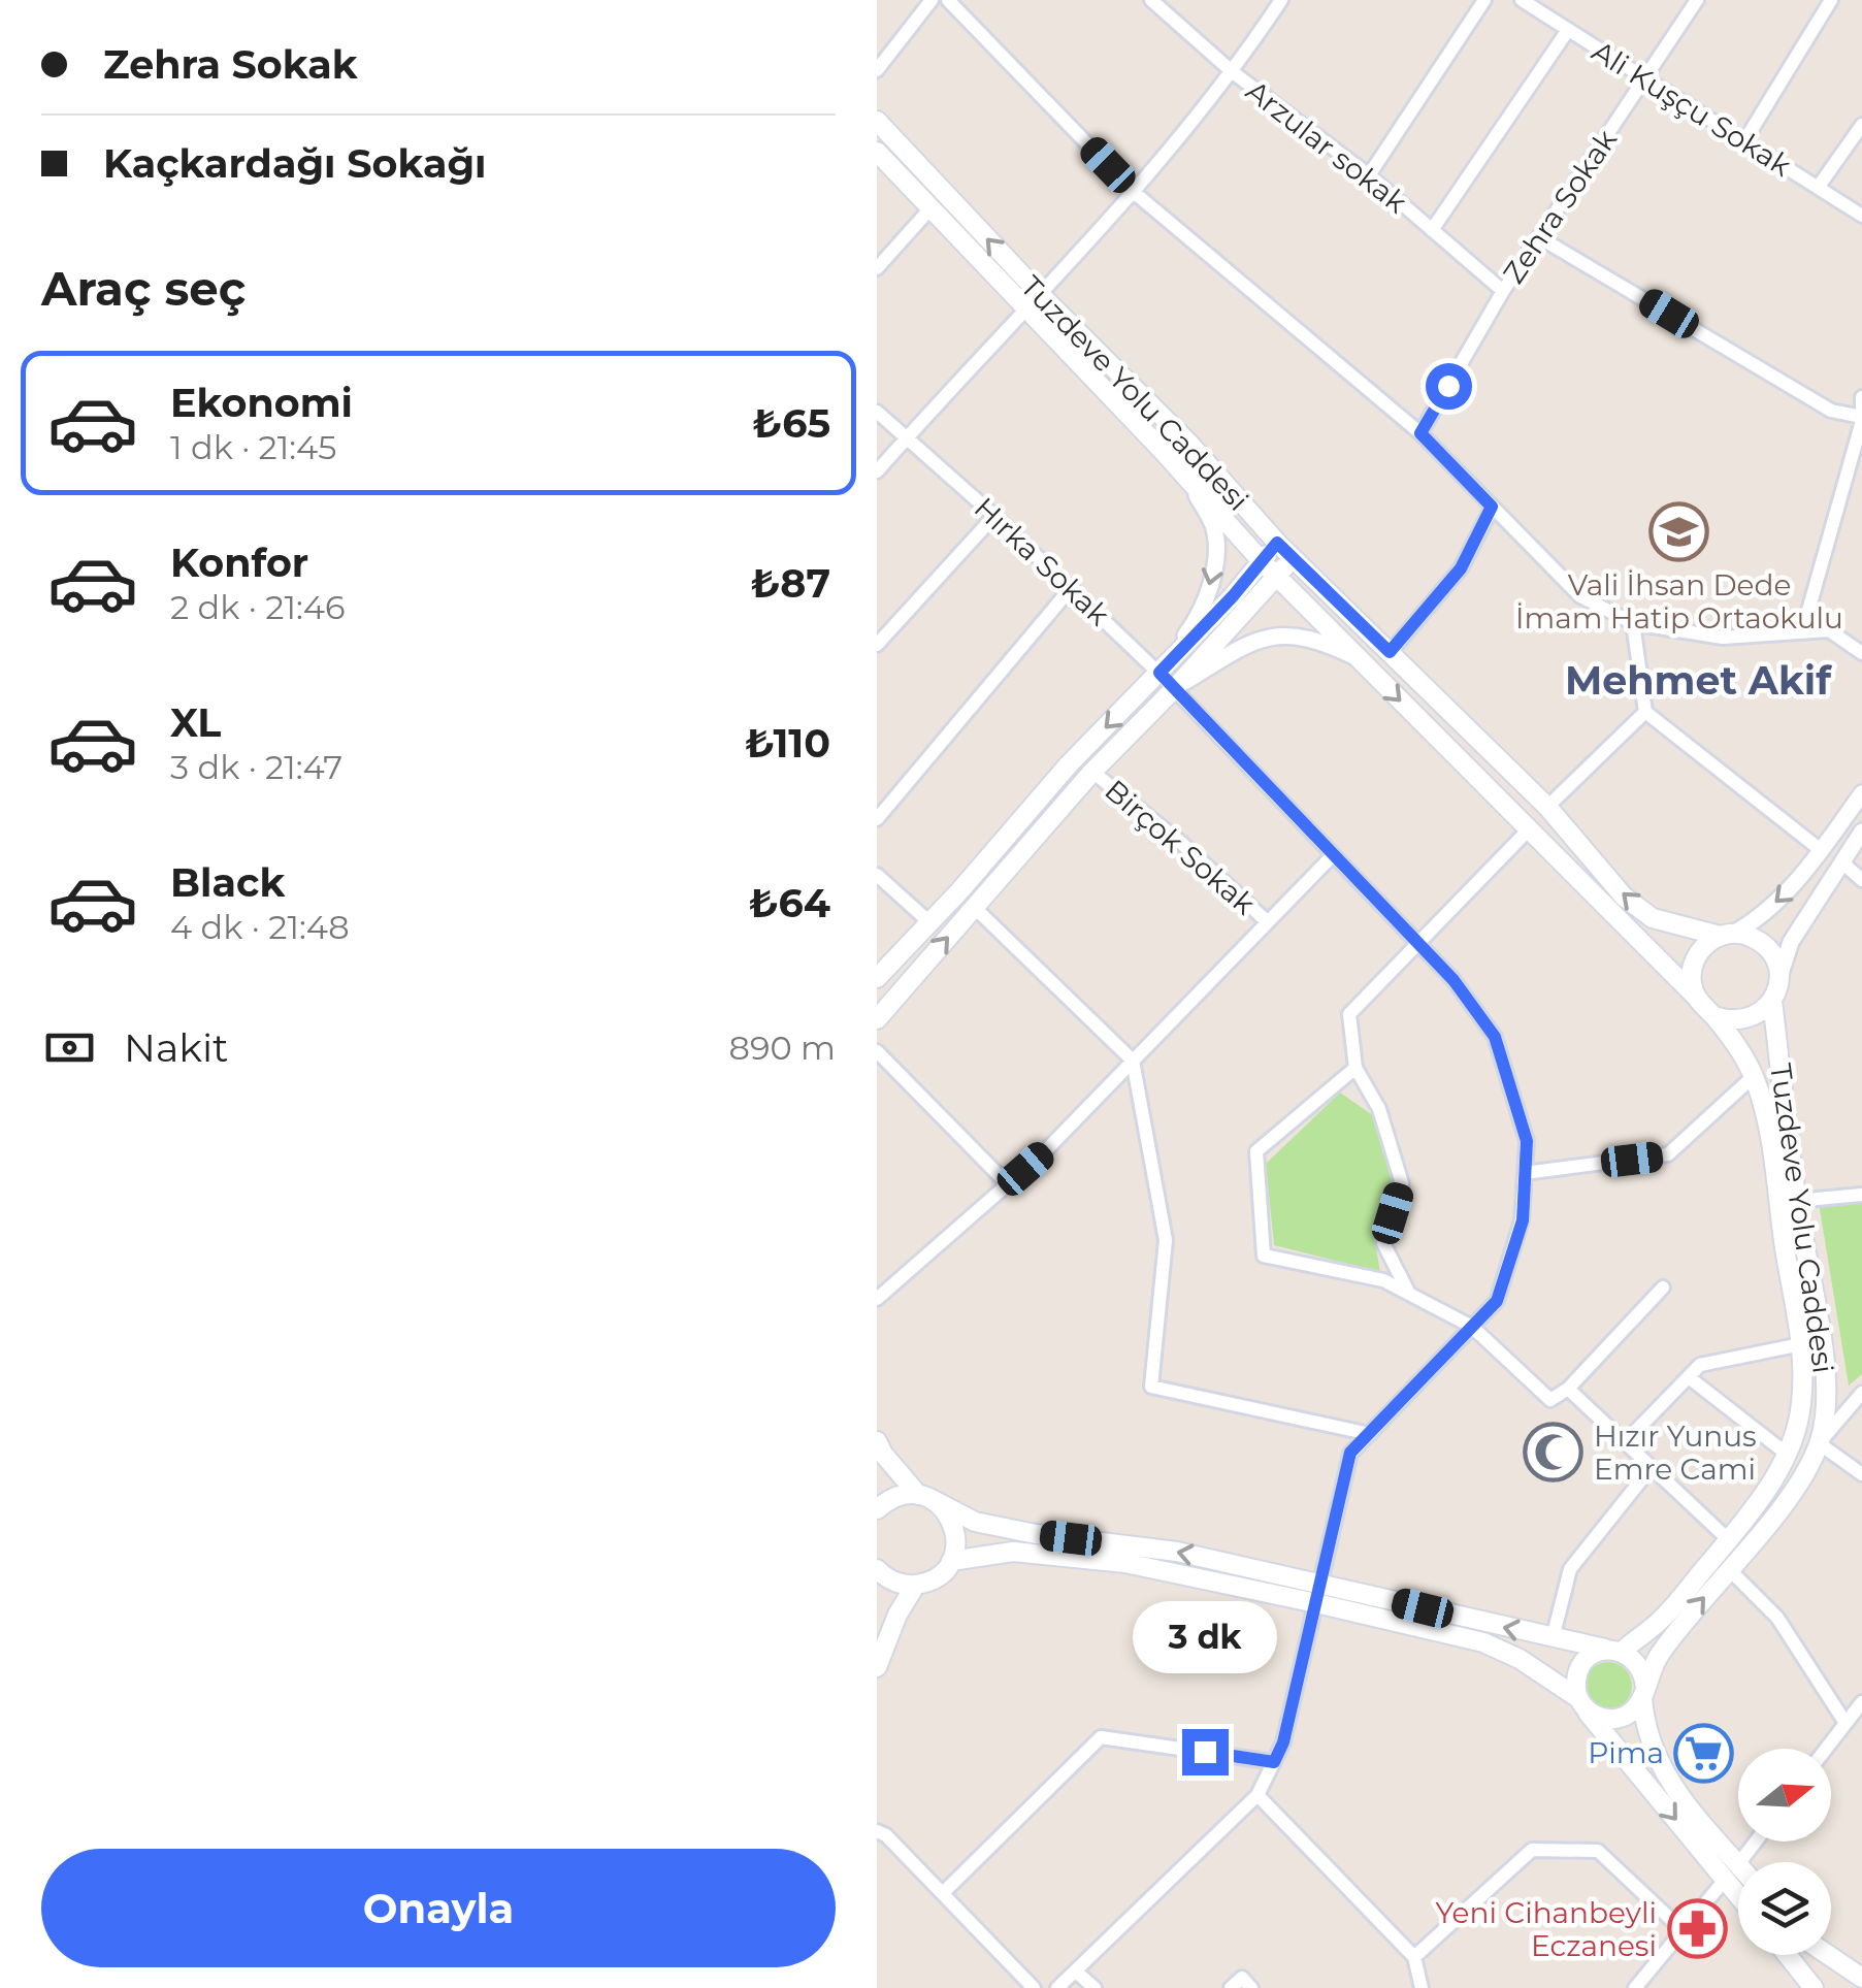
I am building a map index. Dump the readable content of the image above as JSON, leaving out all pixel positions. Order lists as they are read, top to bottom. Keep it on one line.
{"streets":{"main road":["Tuzdeve Yolu Caddesi"],"street":["Ali Kuşçu Sokak","Arzular sokak","Zehra Sokak","Hırka Sokak","Birçok Sokak"]},"crossings":[["Ali Kuşçu Sokak","Zehra Sokak"],["Arzular sokak","Zehra Sokak"]],"districts":["Mehmet Akif"],"places":{"school or university":["Vali İhsan Dede İmam Hatip Ortaokulu"],"mosque":["Hızır Yunus Emre Cami"],"supermarket":["Pima"],"pharmacy":["Yeni Cihanbeyli Eczanesi"]},"north":"right","page":{"banner":["Zehra Sokak","Kaçkardağı Sokağı"],"heading":"Araç seç","list":[{"name":"Ekonomi","note":"1 dk · 21:45","value":"₺65"},{"name":"Konfor","note":"2 dk · 21:46","value":"₺87"},{"name":"XL","note":"3 dk · 21:47","value":"₺110"},{"name":"Black","note":"4 dk · 21:48","value":"₺64"}],"pay":["Nakit","890 m"],"bubble":"3 dk","buttons":"Onayla"}}
